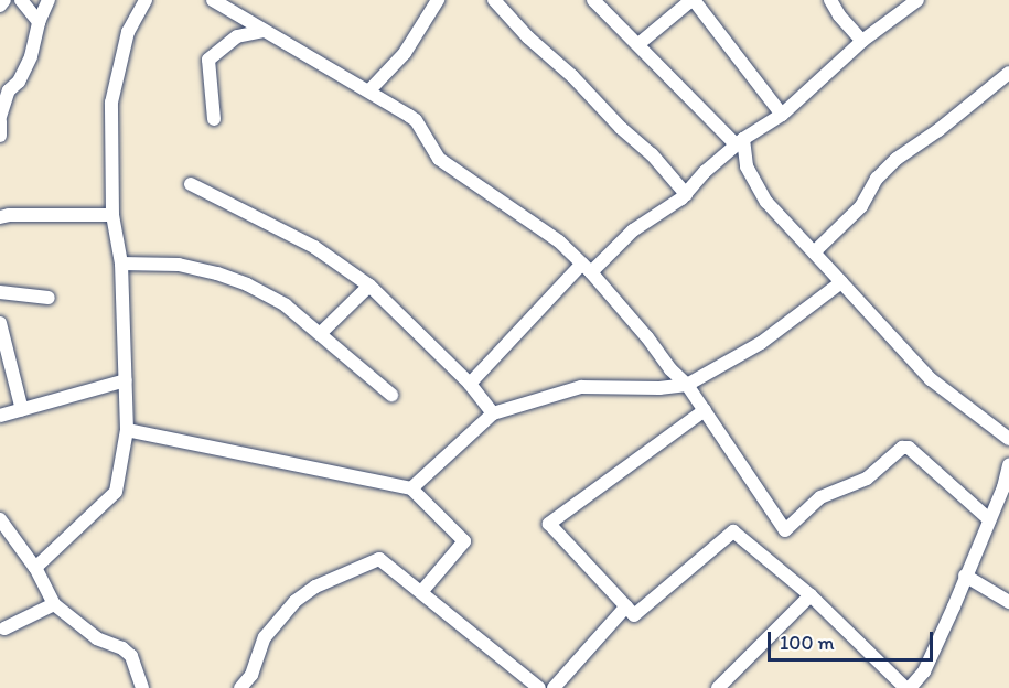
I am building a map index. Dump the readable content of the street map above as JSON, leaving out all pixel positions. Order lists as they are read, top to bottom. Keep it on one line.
{"scale_bar":"100 m"}
